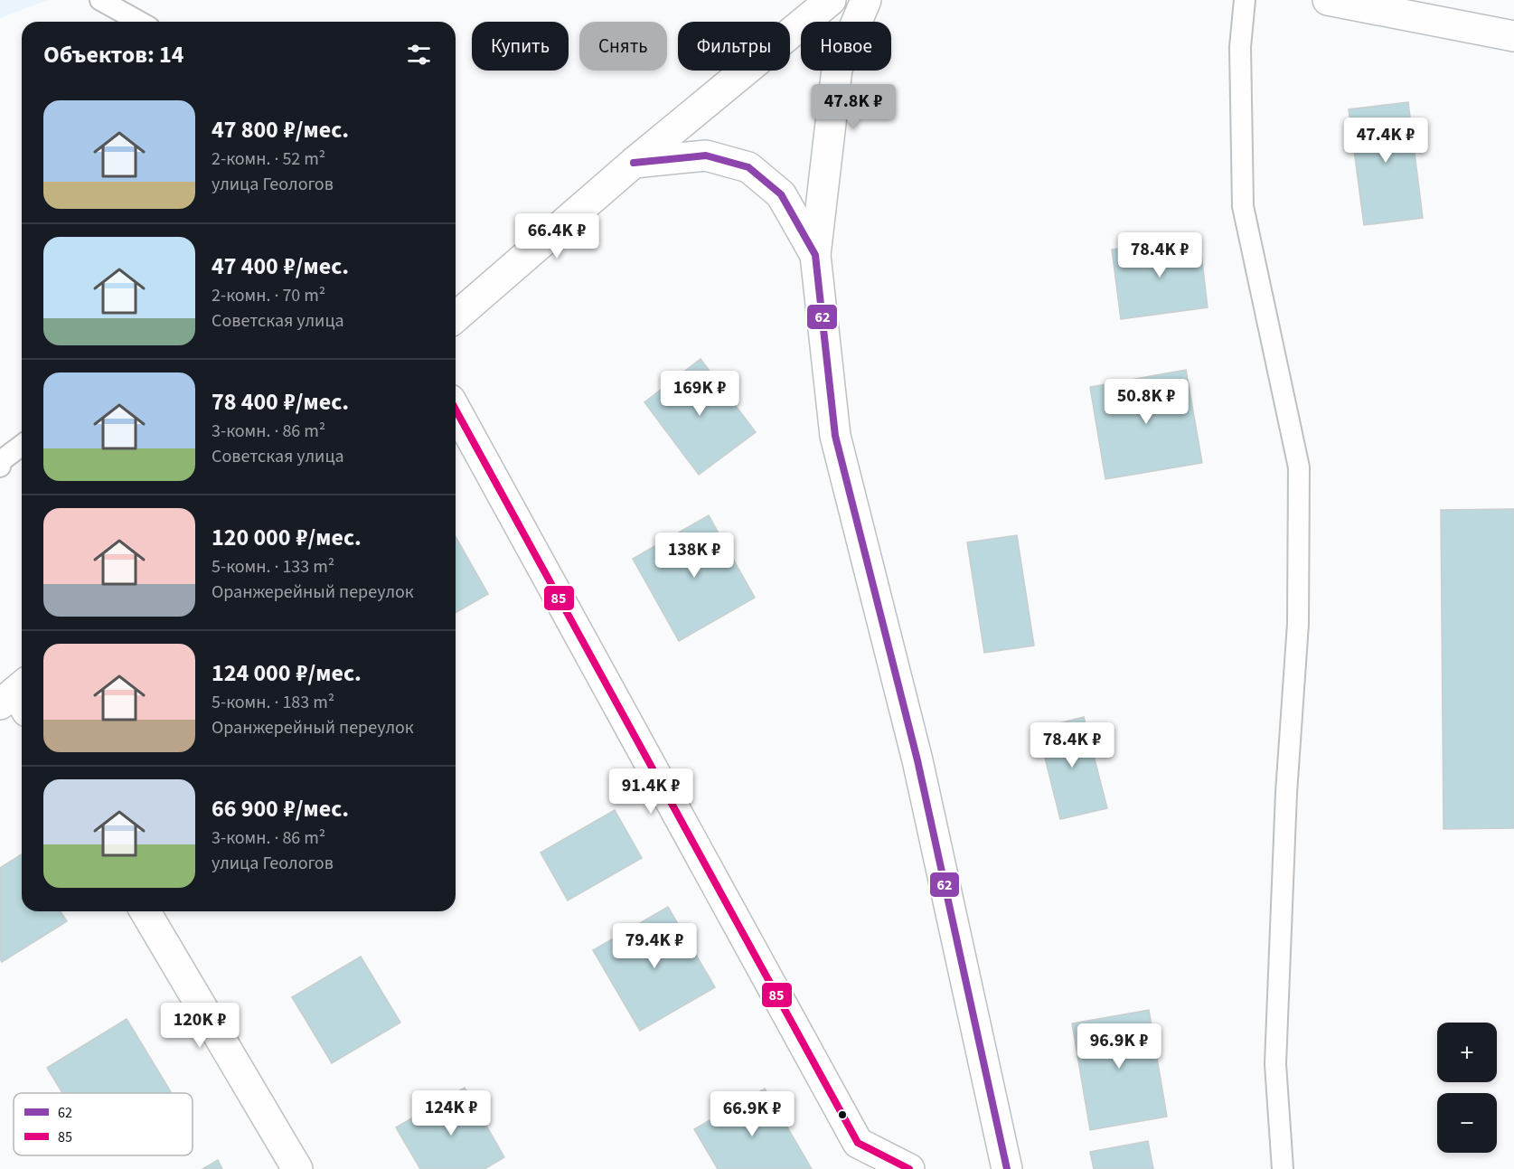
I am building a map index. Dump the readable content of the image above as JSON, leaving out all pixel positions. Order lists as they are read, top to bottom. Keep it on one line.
{"lines":["transit line 62","transit line 85"],"legend":["62","85"],"page":{"chip":["Купить","Снять","Фильтры","Новое"],"heading":"Объектов: 14","price":["47.8K ₽","47.4K ₽","66.4K ₽","78.4K ₽","169K ₽","50.8K ₽","138K ₽","78.4K ₽","91.4K ₽","79.4K ₽","120K ₽","96.9K ₽","124K ₽","66.9K ₽"],"list":[{"name":"47 800 ₽/мес.","note":"2-комн. · 52 m² · улица Геологов"},{"name":"47 400 ₽/мес.","note":"2-комн. · 70 m² · Советская улица"},{"name":"78 400 ₽/мес.","note":"3-комн. · 86 m² · Советская улица"},{"name":"120 000 ₽/мес.","note":"5-комн. · 133 m² · Оранжерейный переулок"},{"name":"124 000 ₽/мес.","note":"5-комн. · 183 m² · Оранжерейный переулок"},{"name":"66 900 ₽/мес.","note":"3-комн. · 86 m² · улица Геологов"}],"map_buttons":["+","−"]}}
